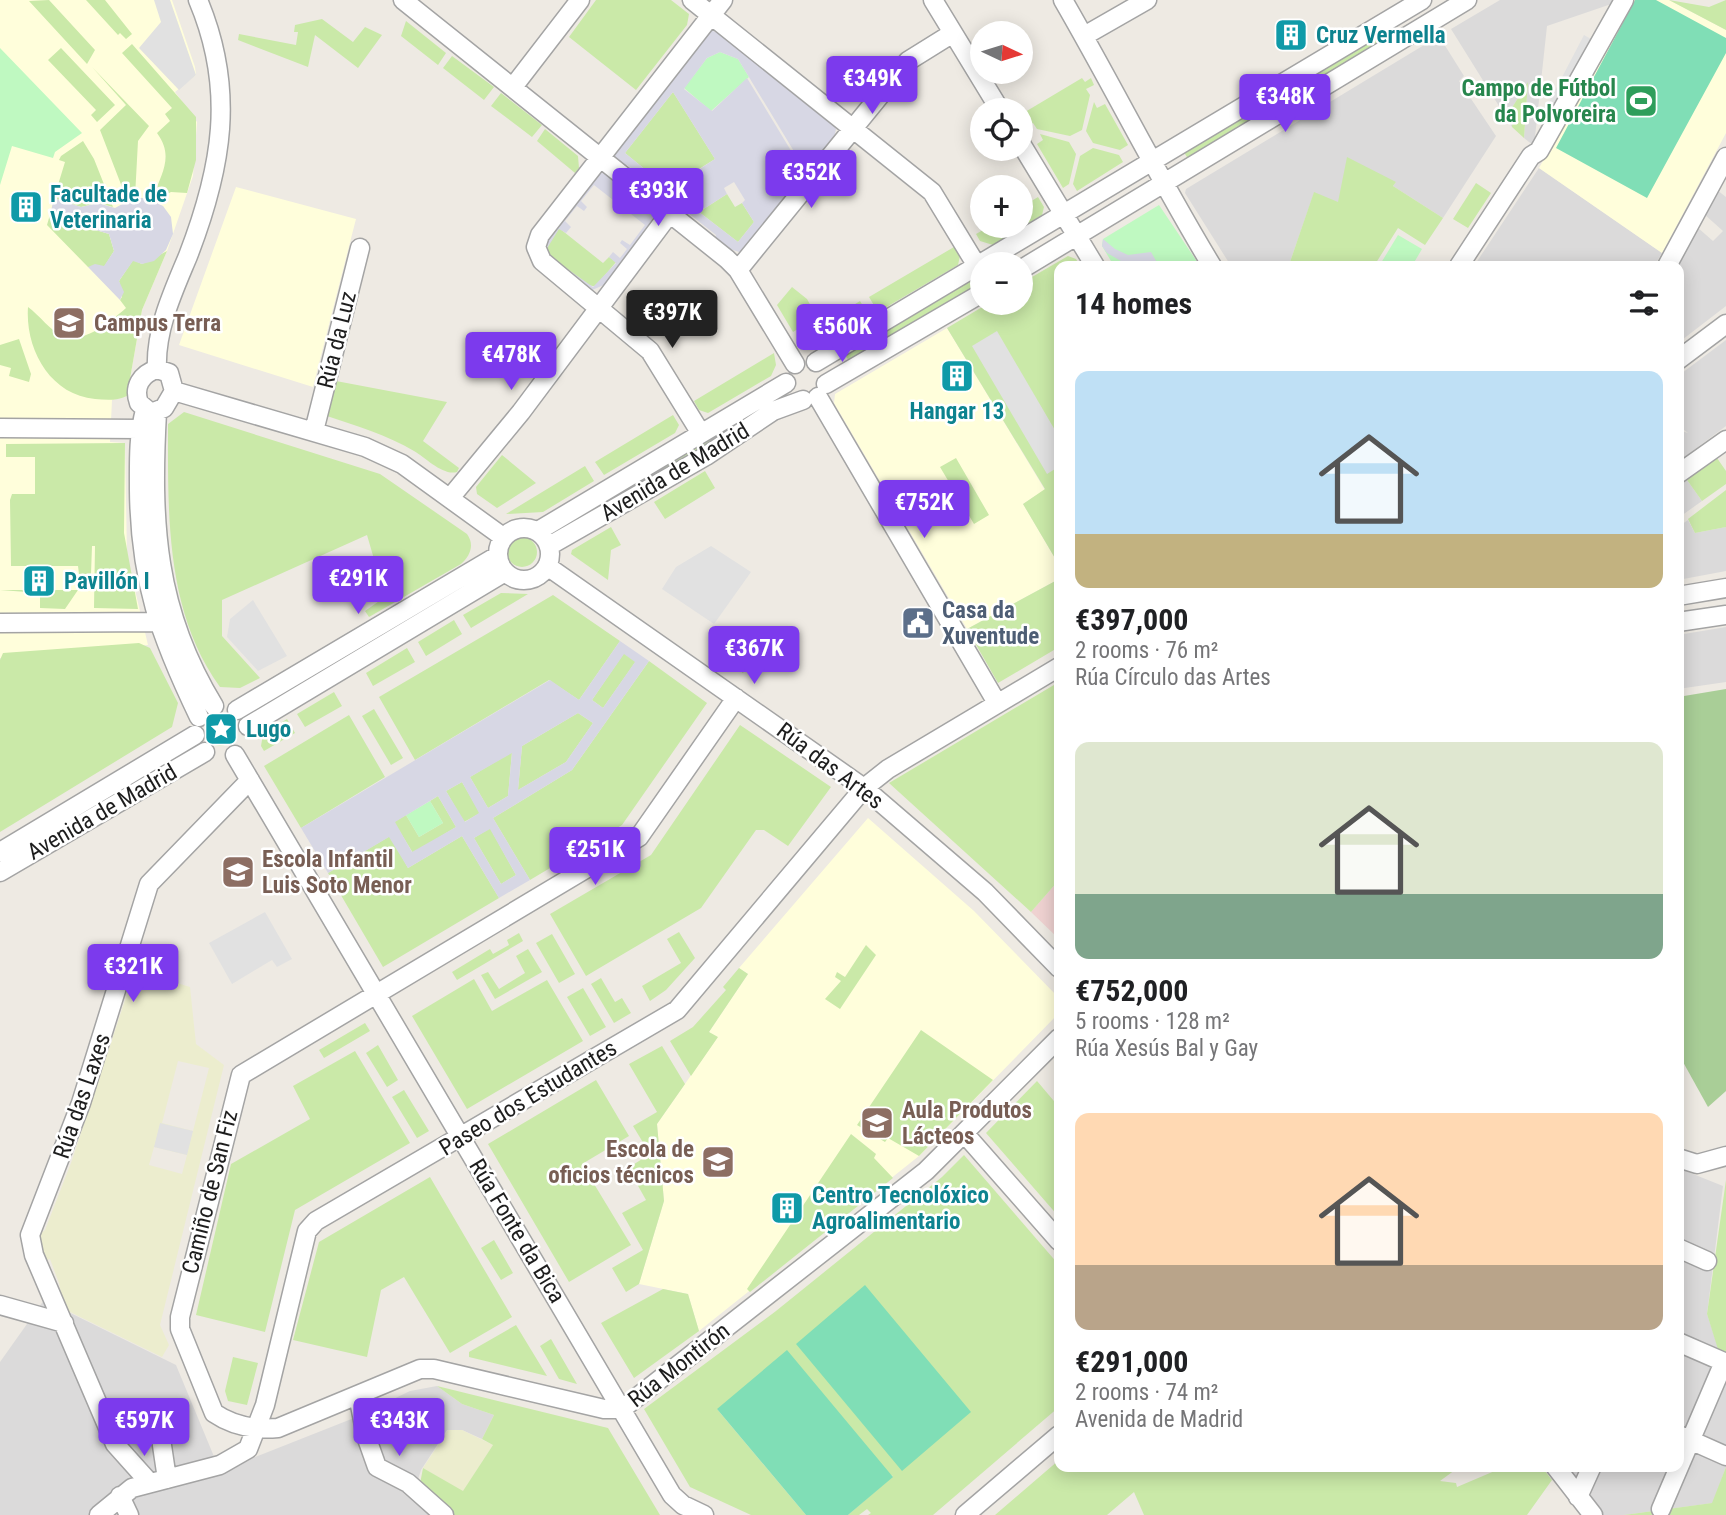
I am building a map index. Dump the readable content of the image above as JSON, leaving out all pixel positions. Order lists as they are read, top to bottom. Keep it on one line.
{"streets":{"street":["Rúa da Luz","Avenida de Madrid","Rúa das Artes","Rúa das Laxes","Paseo dos Estudantes","Camiño de San Fiz","Rúa Fonte da Bica","Rúa Montirón"]},"crossings":[["Avenida de Madrid","Rúa das Artes"],["Avenida de Madrid","Rúa Fonte da Bica"],["Rúa das Artes","Paseo dos Estudantes"],["Rúa das Artes","Camiño de San Fiz"],["Rúa das Laxes","Rúa Fonte da Bica"],["Paseo dos Estudantes","Camiño de San Fiz"],["Paseo dos Estudantes","Rúa Fonte da Bica"],["Paseo dos Estudantes","Rúa Montirón"],["Camiño de San Fiz","Rúa Fonte da Bica"],["Camiño de San Fiz","Rúa Montirón"],["Rúa Fonte da Bica","Rúa Montirón"]],"places":{"building":["Cruz Vermella","Facultade de Veterinaria","Hangar 13","Pavillón I","Centro Tecnolóxico Agroalimentario"],"sports":["Campo de Fútbol da Polvoreira"],"school or university":["Campus Terra","Escola Infantil Luis Soto Menor","Aula Produtos Lácteos","Escola de oficios técnicos"],"public building":["Casa da Xuventude"],"place":["Lugo"]},"north":"right","page":{"map_buttons":["+","−"],"price":["€349K","€348K","€352K","€393K","€397K","€560K","€478K","€752K","€291K","€367K","€251K","€321K","€597K","€343K"],"heading":"14 homes","list":[{"name":"€397,000","note":"2 rooms · 76 m² · Rúa Círculo das Artes"},{"name":"€752,000","note":"5 rooms · 128 m² · Rúa Xesús Bal y Gay"},{"name":"€291,000","note":"2 rooms · 74 m² · Avenida de Madrid"}]}}
